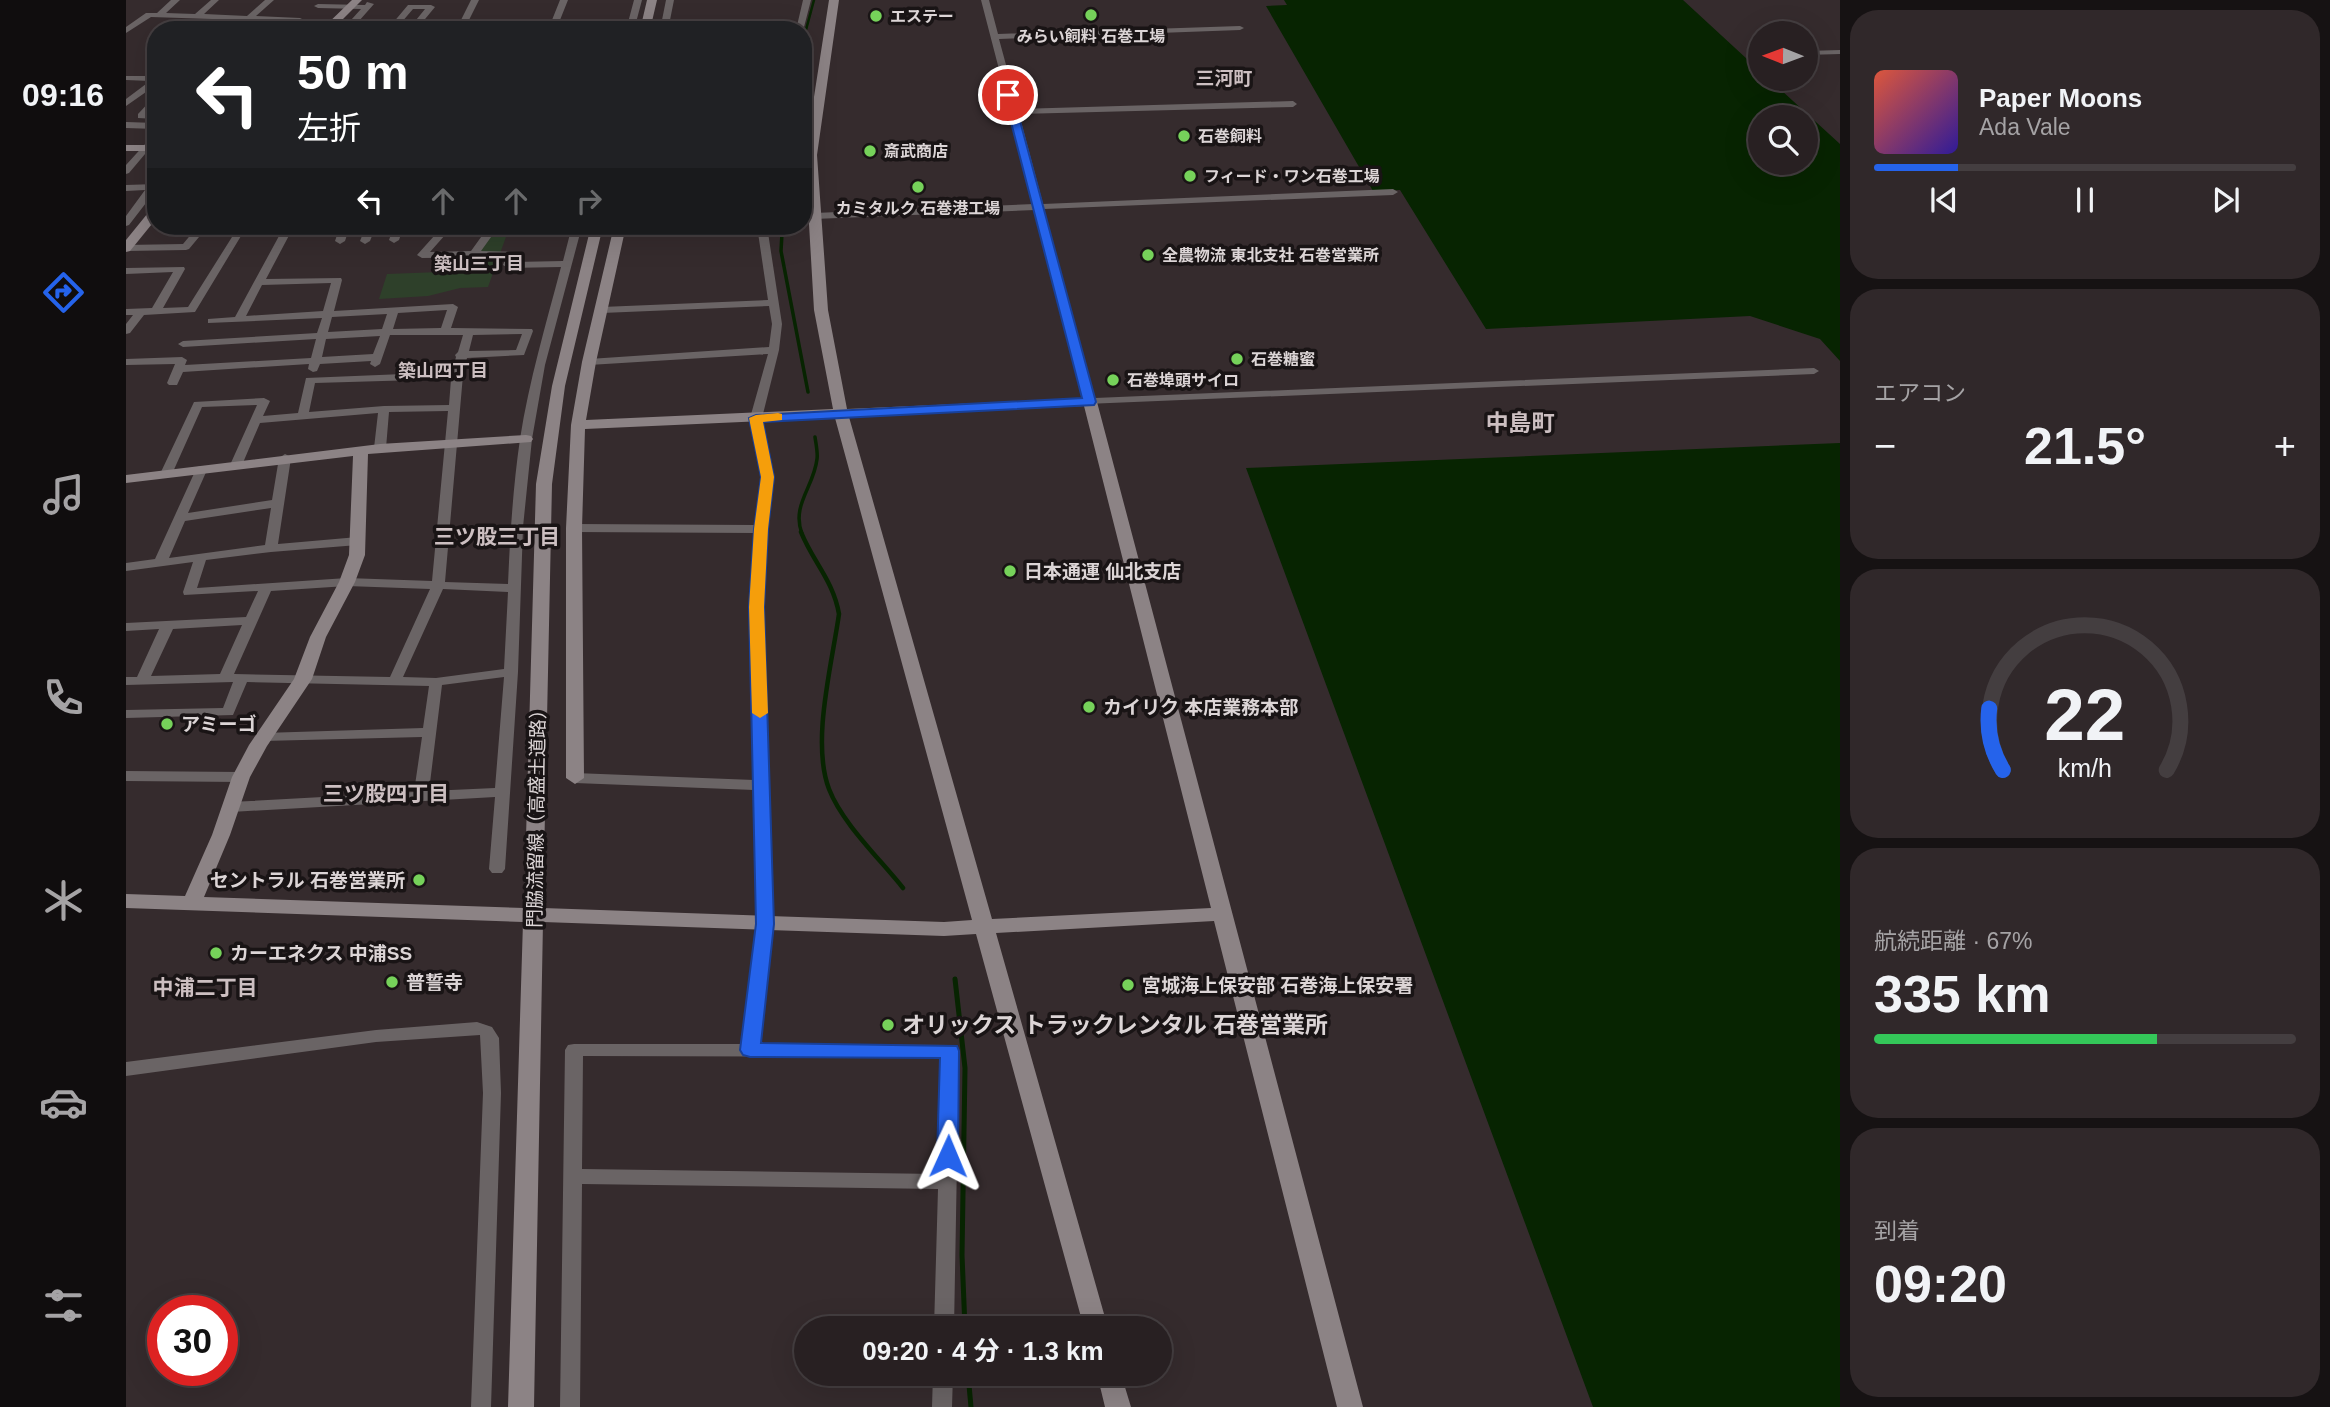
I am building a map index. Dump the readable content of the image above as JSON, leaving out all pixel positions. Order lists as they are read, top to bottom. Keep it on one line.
{"streets":{"street":["門脇流留線（高盛土道路）"]},"districts":["三河町","築山三丁目","築山四丁目","中島町","三ツ股三丁目","三ツ股四丁目","中浦二丁目"],"places":["みらい飼料 石巻工場","エステー","石巻飼料","斎武商店","フィード・ワン石巻工場","カミタルク 石巻港工場","全農物流 東北支社 石巻営業所","石巻糖蜜","石巻埠頭サイロ","日本通運 仙北支店","カイリク 本店業務本部","アミーゴ","セントラル 石巻営業所","カーエネクス 中浦SS","普誓寺","宮城海上保安部 石巻海上保安署","オリックス トラックレンタル 石巻営業所"],"north":"left","page":{"tabs":"09:16","turn":["50 m","左折"],"song":["Paper Moons","Ada Vale"],"tile":["エアコン",["航続距離 · 67%","335 km"],["到着","09:20"]],"heat":["−","21.5°","+"],"limit":"30","trip":"09:20 · 4 分 · 1.3 km","gauge":["22","km/h"]}}
